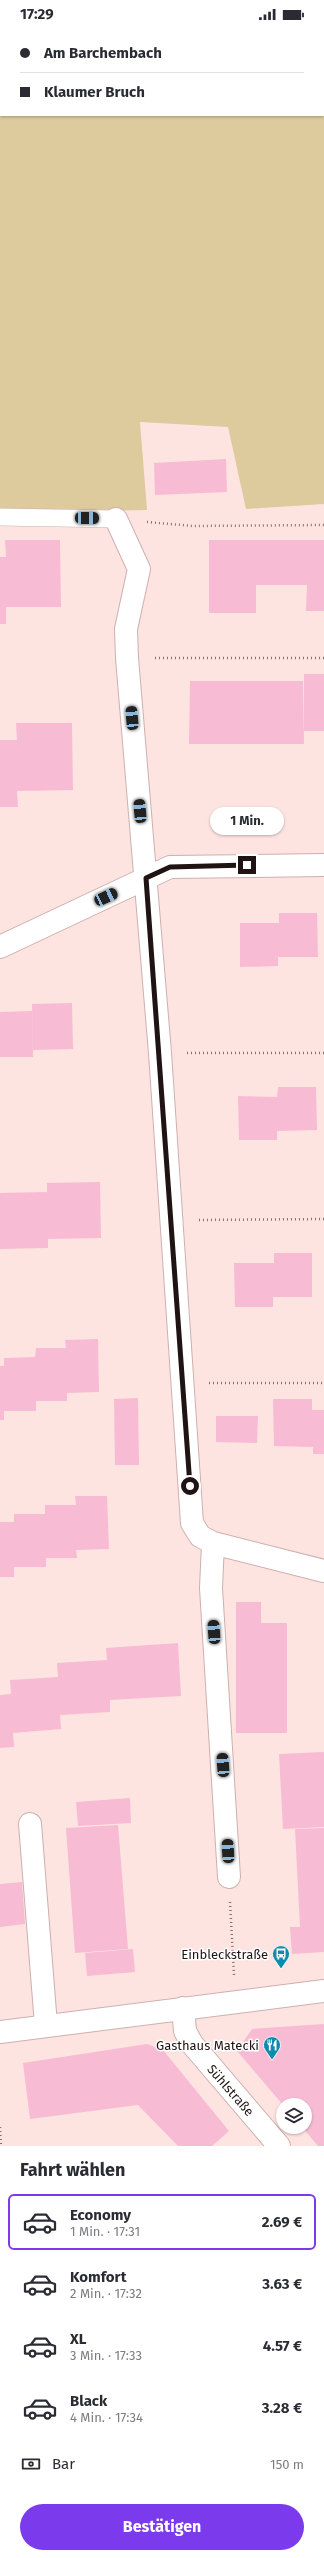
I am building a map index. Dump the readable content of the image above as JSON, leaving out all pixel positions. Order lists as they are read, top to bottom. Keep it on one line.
{"streets":{"street":["Sühlstraße"]},"places":{"bus stop":["Einbleckstraße"],"restaurant":["Gasthaus Matecki"]},"page":{"status":"17:29","banner":["Am Barchembach","Klaumer Bruch"],"bubble":"1 Min.","heading":"Fahrt wählen","list":[{"name":"Economy","note":"1 Min. · 17:31","value":"2.69 €"},{"name":"Komfort","note":"2 Min. · 17:32","value":"3.63 €"},{"name":"XL","note":"3 Min. · 17:33","value":"4.57 €"},{"name":"Black","note":"4 Min. · 17:34","value":"3.28 €"}],"pay":["Bar","150 m"],"buttons":"Bestätigen"}}
